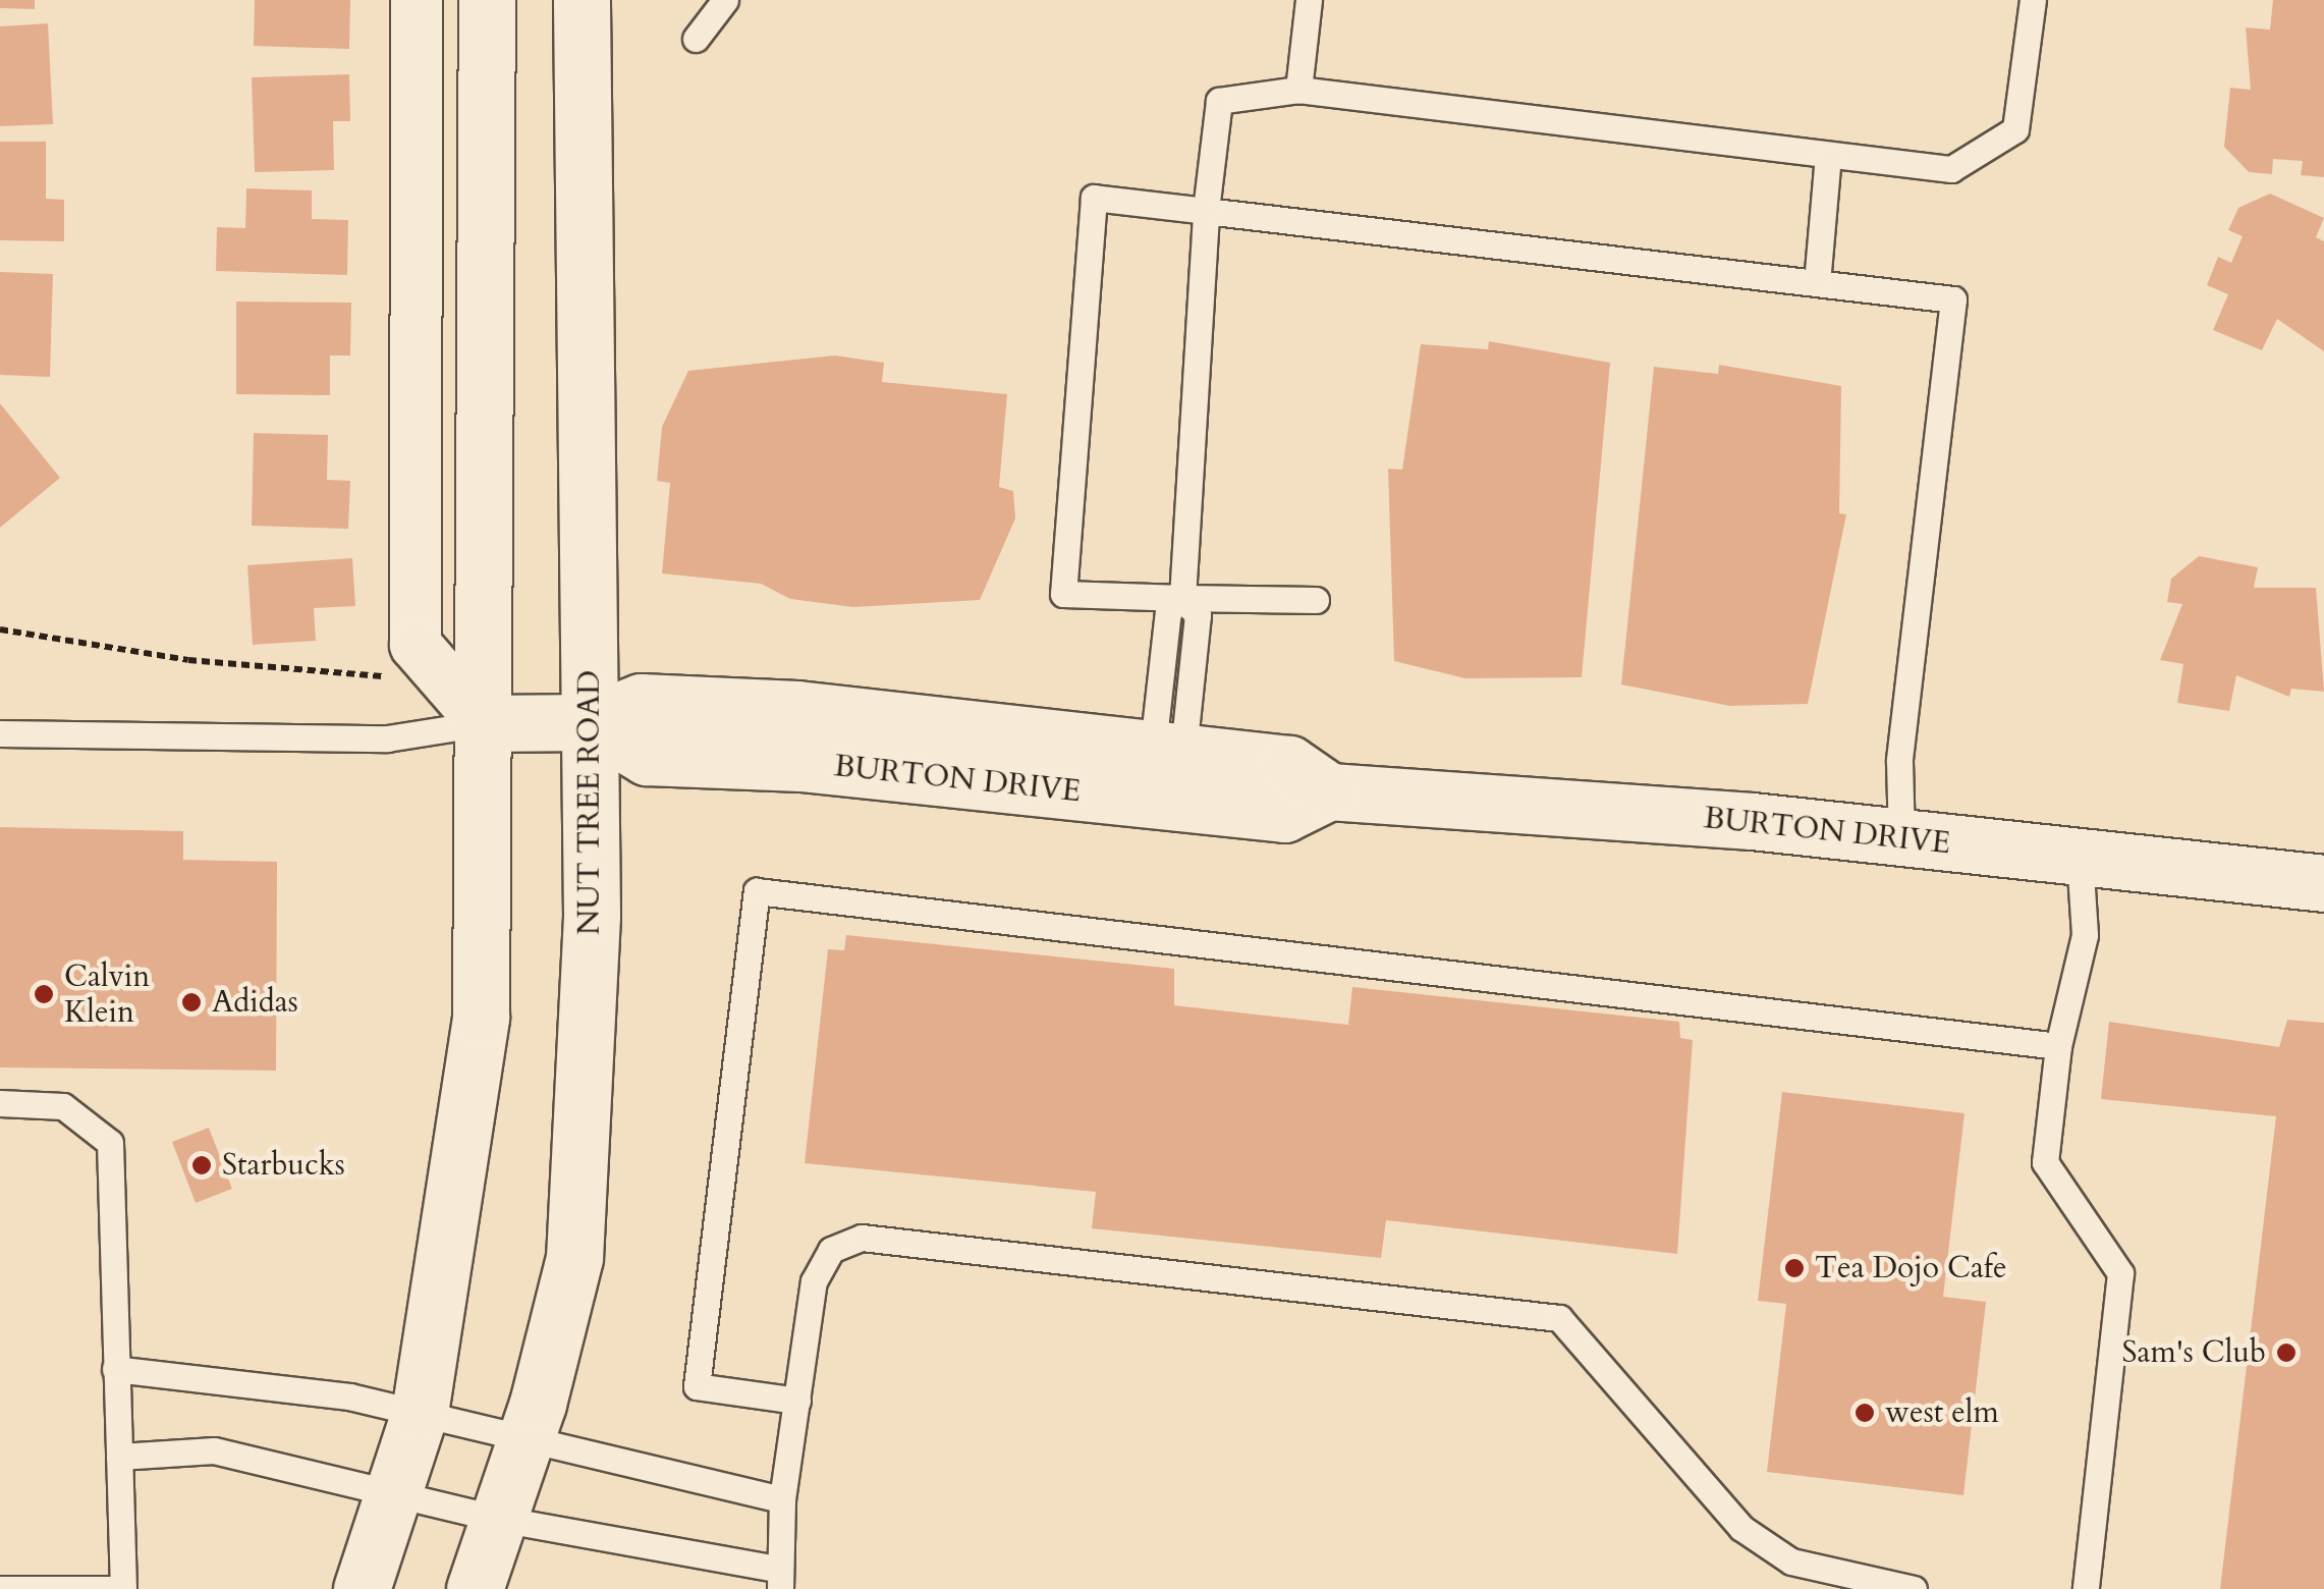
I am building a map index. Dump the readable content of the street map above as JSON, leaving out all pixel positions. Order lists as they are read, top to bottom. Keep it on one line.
{"streets":{"main road":["BURTON DRIVE","NUT TREE ROAD"]},"crossings":[["BURTON DRIVE","NUT TREE ROAD"]],"places":["Calvin Klein","Adidas","Starbucks","Tea Dojo Cafe","Sam's Club","west elm"]}
